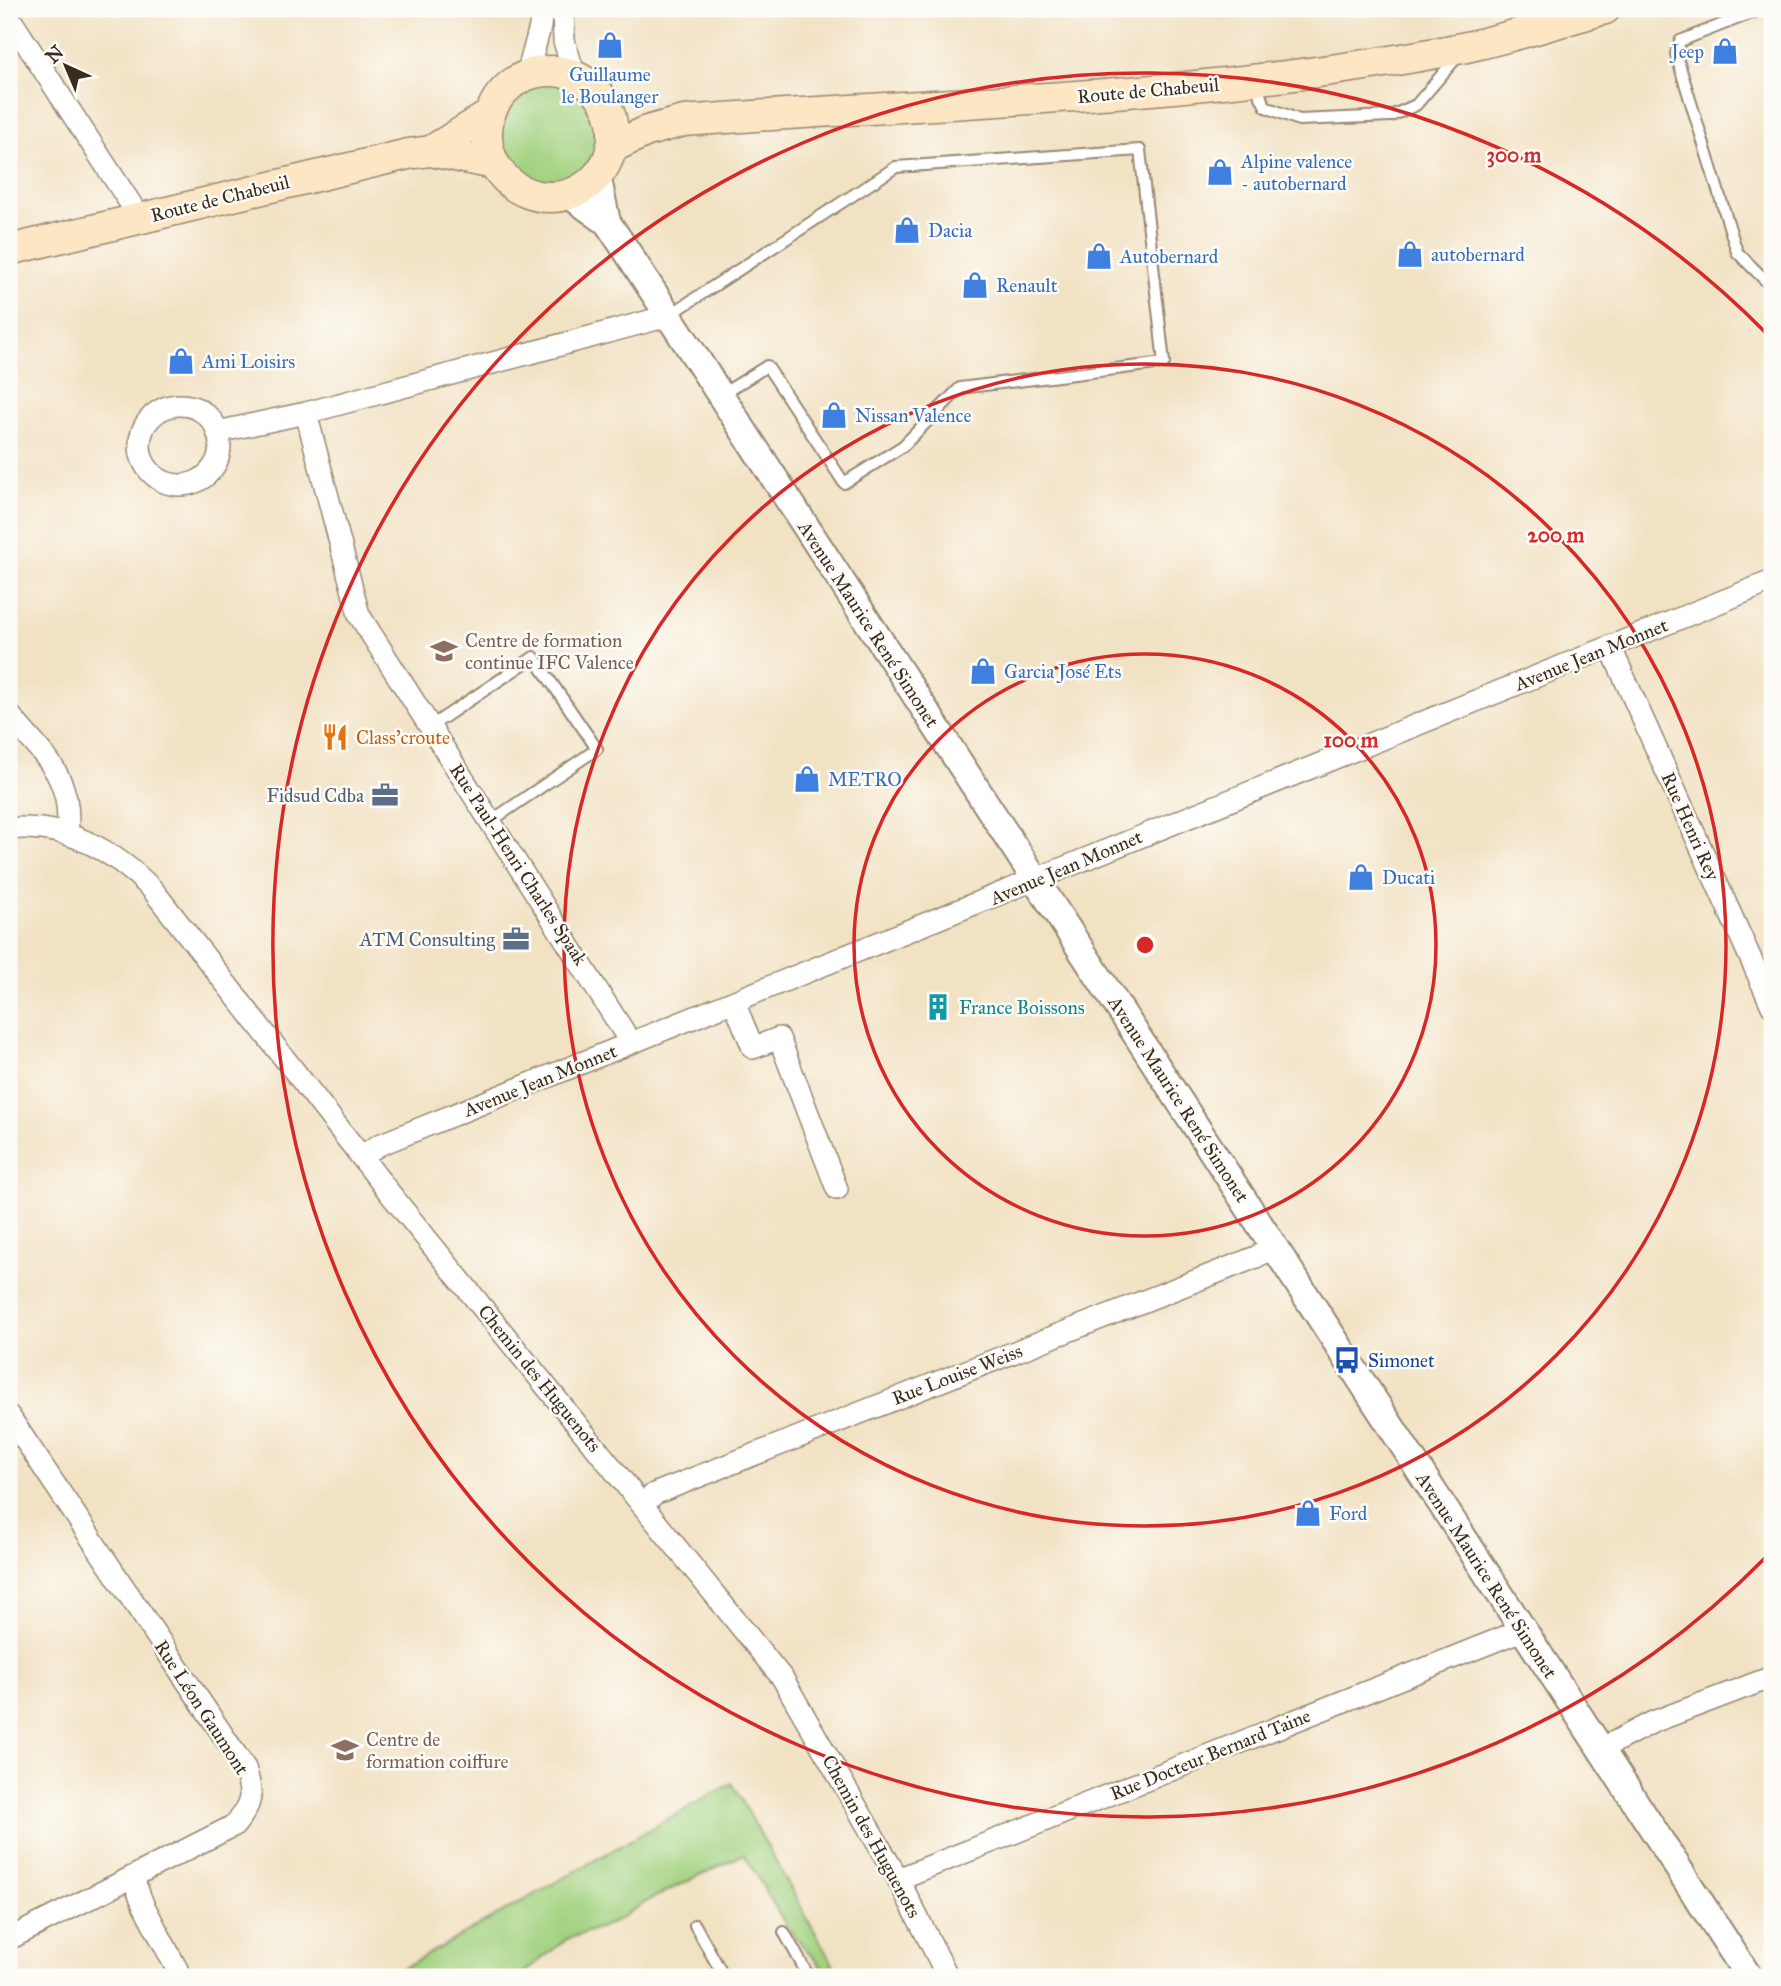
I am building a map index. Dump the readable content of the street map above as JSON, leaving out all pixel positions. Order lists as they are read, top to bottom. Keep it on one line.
{"streets":{"main road":["Route de Chabeuil"],"street":["Avenue Maurice René Simonet","Avenue Jean Monnet","Rue Henri Rey","Rue Paul-Henri Charles Spaak","Rue Louise Weiss","Chemin des Huguenots","Rue Léon Gaumont","Rue Docteur Bernard Taine"]},"crossings":[["Route de Chabeuil","Avenue Maurice René Simonet"],["Avenue Maurice René Simonet","Avenue Jean Monnet"],["Avenue Maurice René Simonet","Rue Louise Weiss"],["Avenue Maurice René Simonet","Rue Docteur Bernard Taine"],["Avenue Jean Monnet","Rue Henri Rey"],["Avenue Jean Monnet","Rue Paul-Henri Charles Spaak"],["Avenue Jean Monnet","Chemin des Huguenots"],["Rue Louise Weiss","Chemin des Huguenots"],["Chemin des Huguenots","Rue Docteur Bernard Taine"]],"places":{"shop":["Guillaume le Boulanger","Jeep","Alpine valence - autobernard","Dacia","autobernard","Autobernard","Renault","Ami Loisirs","Nissan Valence","Garcia José Ets","METRO","Ducati","Ford"],"school or university":["Centre de formation continue IFC Valence","Centre de formation coiffure"],"restaurant":["Class'croute"],"office":["Fidsud Cdba","ATM Consulting"],"building":["France Boissons"],"bus stop":["Simonet"]},"north":"top left","rings":["300 m","200 m","100 m"]}
